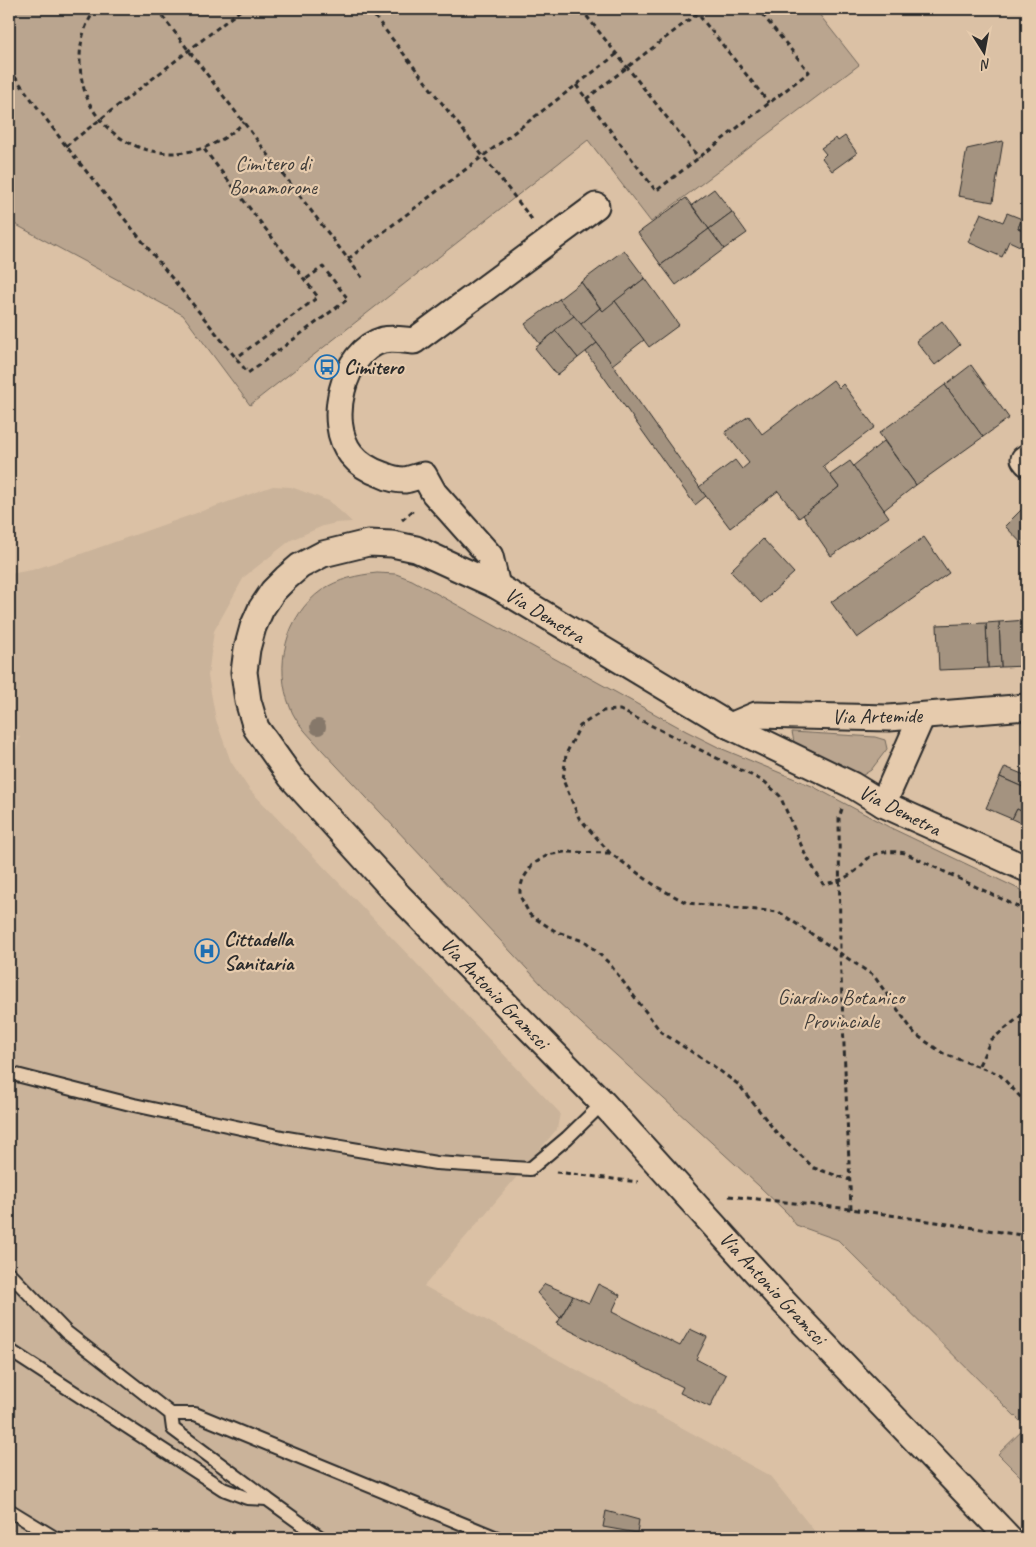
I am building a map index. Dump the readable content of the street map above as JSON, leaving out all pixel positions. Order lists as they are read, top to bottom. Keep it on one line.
{"streets":{"street":["Via Demetra","Via Artemide","Via Antonio Gramsci"]},"crossings":[["Via Demetra","Via Artemide"],["Via Demetra","Via Antonio Gramsci"]],"parks":["Cimitero di Bonamorone","Giardino Botanico Provinciale"],"places":{"bus stop":["Cimitero"],"hospital":["Cittadella Sanitaria"]},"north":"bottom"}
